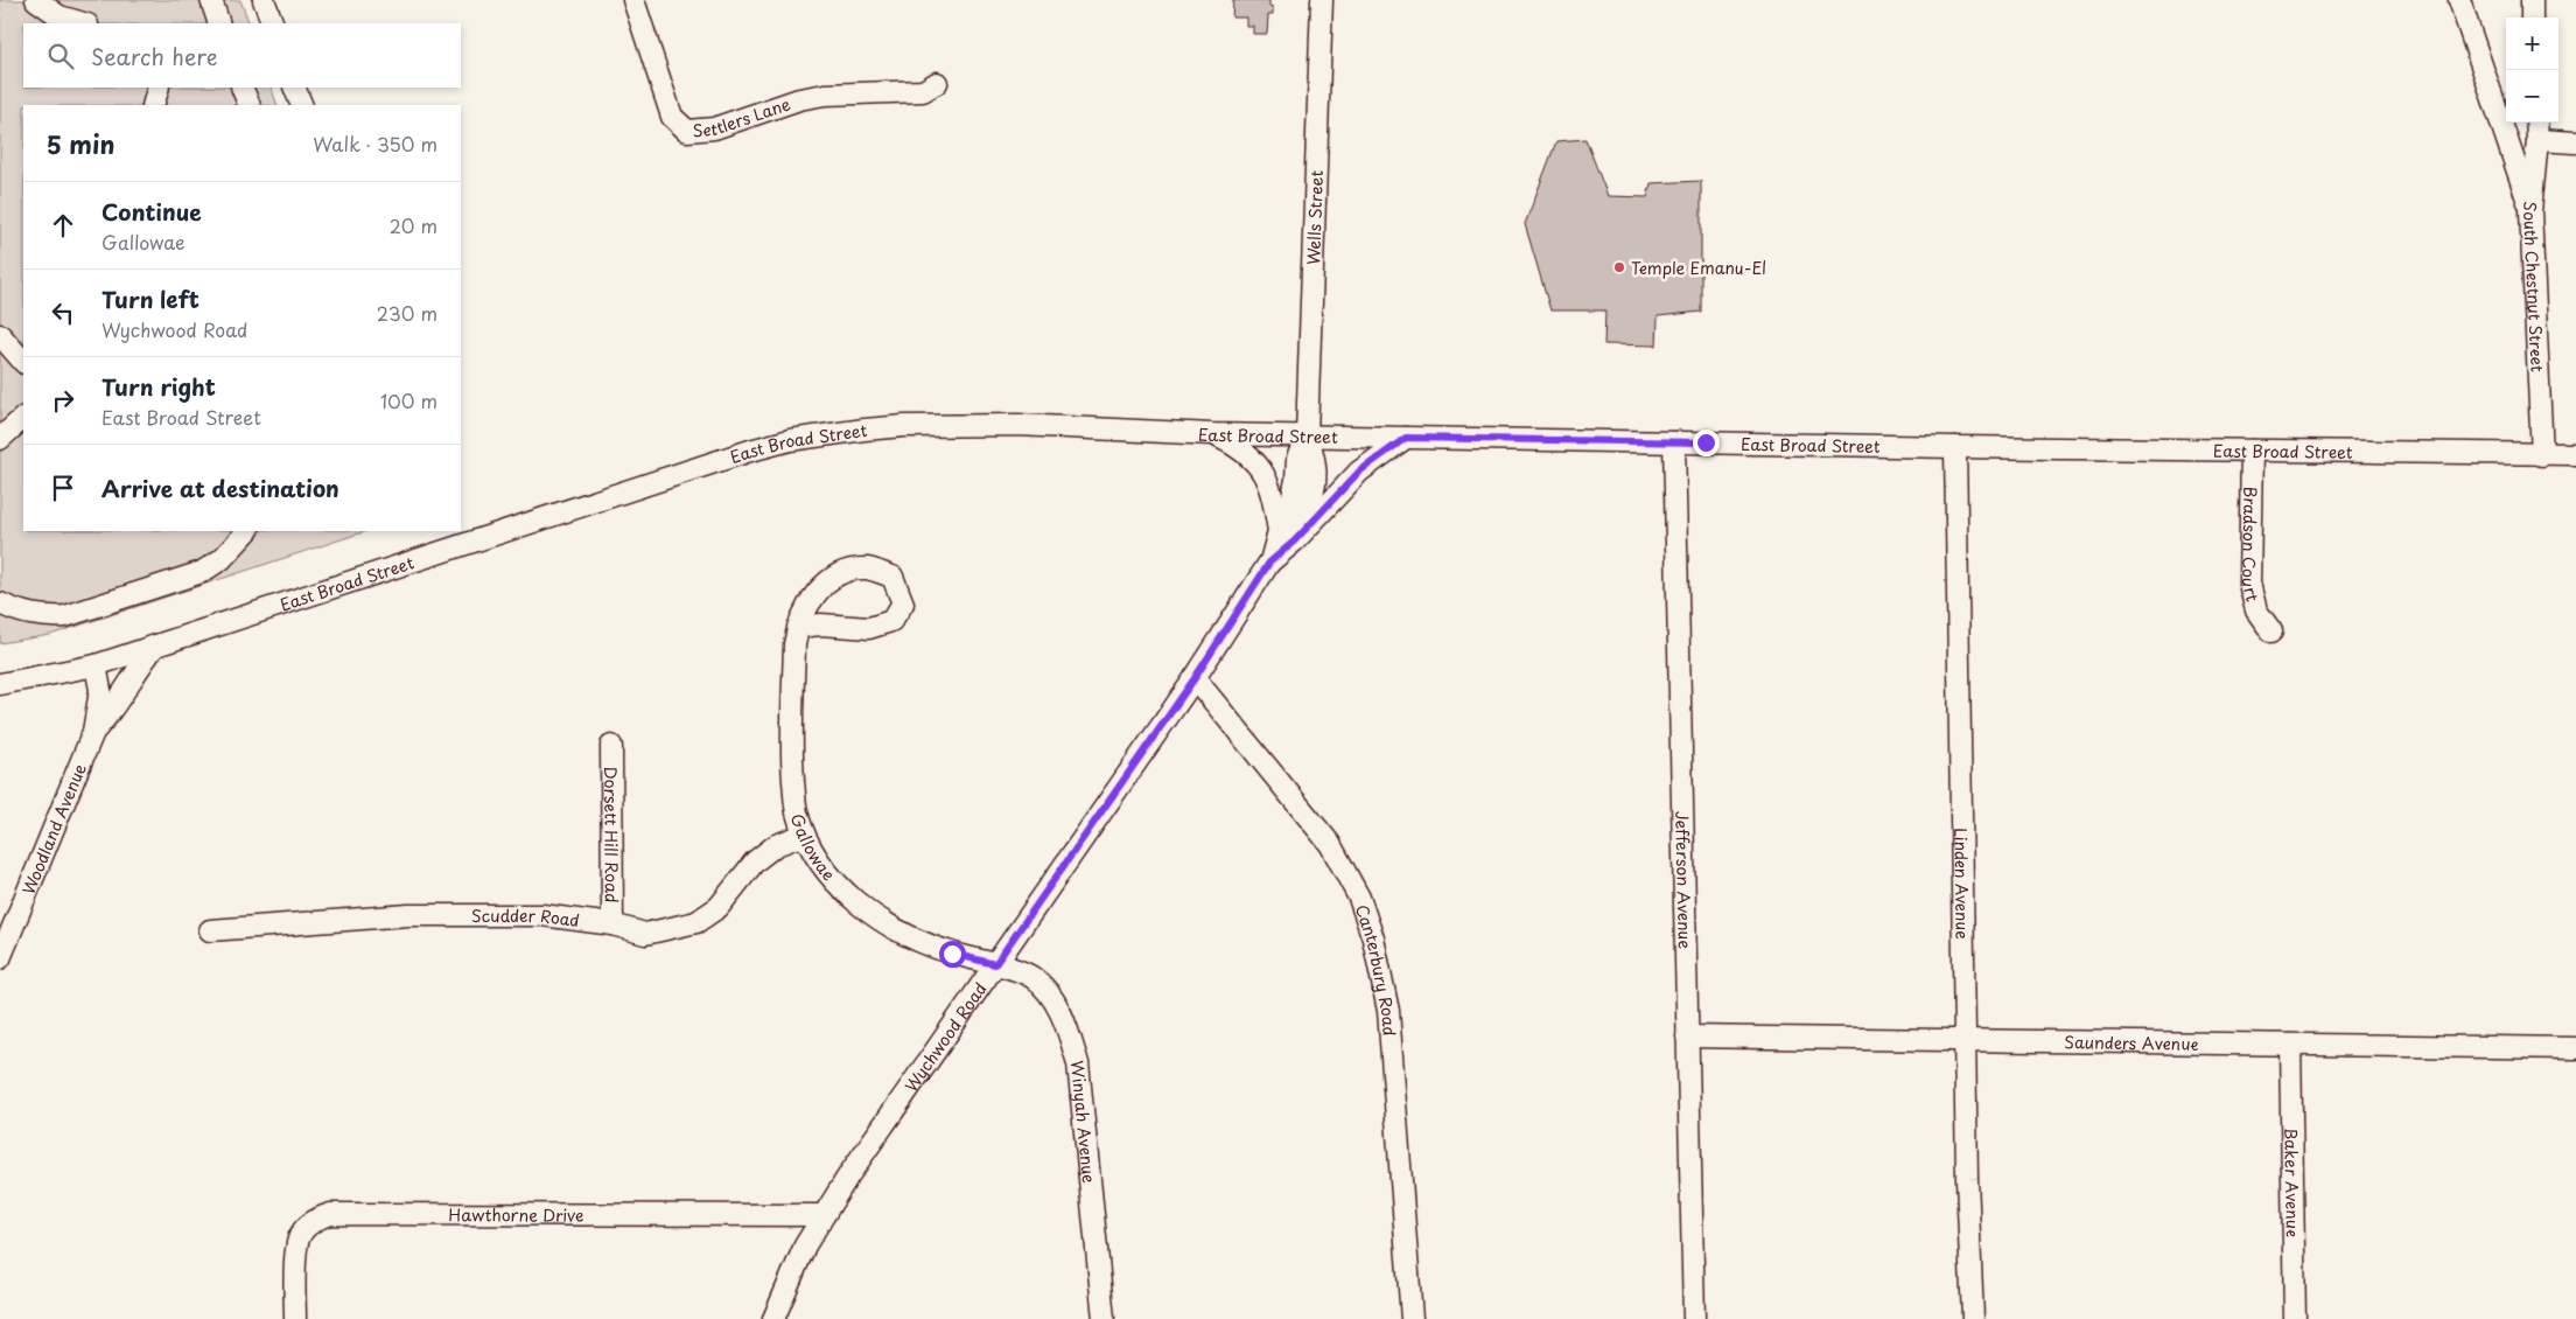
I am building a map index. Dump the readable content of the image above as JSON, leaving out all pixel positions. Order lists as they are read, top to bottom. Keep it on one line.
{"streets":{"street":["Settlers Lane","Wells Street","South Chestnut Street","East Broad Street","Bradson Court","Woodland Avenue","Dorsett Hill Road","Gallowae","Jefferson Avenue","Linden Avenue","Scudder Road","Canterbury Road","Wychwood Road","Saunders Avenue","Winyah Avenue","Baker Avenue","Hawthorne Drive"]},"crossings":[["Wells Street","East Broad Street"],["Wells Street","Wychwood Road"],["South Chestnut Street","East Broad Street"],["East Broad Street","Bradson Court"],["East Broad Street","Woodland Avenue"],["East Broad Street","Jefferson Avenue"],["East Broad Street","Linden Avenue"],["East Broad Street","Wychwood Road"],["Dorsett Hill Road","Scudder Road"],["Gallowae","Scudder Road"],["Gallowae","Wychwood Road"],["Gallowae","Winyah Avenue"],["Jefferson Avenue","Saunders Avenue"],["Linden Avenue","Saunders Avenue"],["Canterbury Road","Wychwood Road"],["Wychwood Road","Winyah Avenue"],["Wychwood Road","Hawthorne Drive"],["Saunders Avenue","Baker Avenue"]],"places":["Temple Emanu-El"],"page":{"map_buttons":["+","−"],"search":"Search here","heading":["5 min","Walk · 350 m"],"list":[["Continue","Gallowae","20 m"],["Turn left","Wychwood Road","230 m"],["Turn right","East Broad Street","100 m"],"Arrive at destination"]}}
